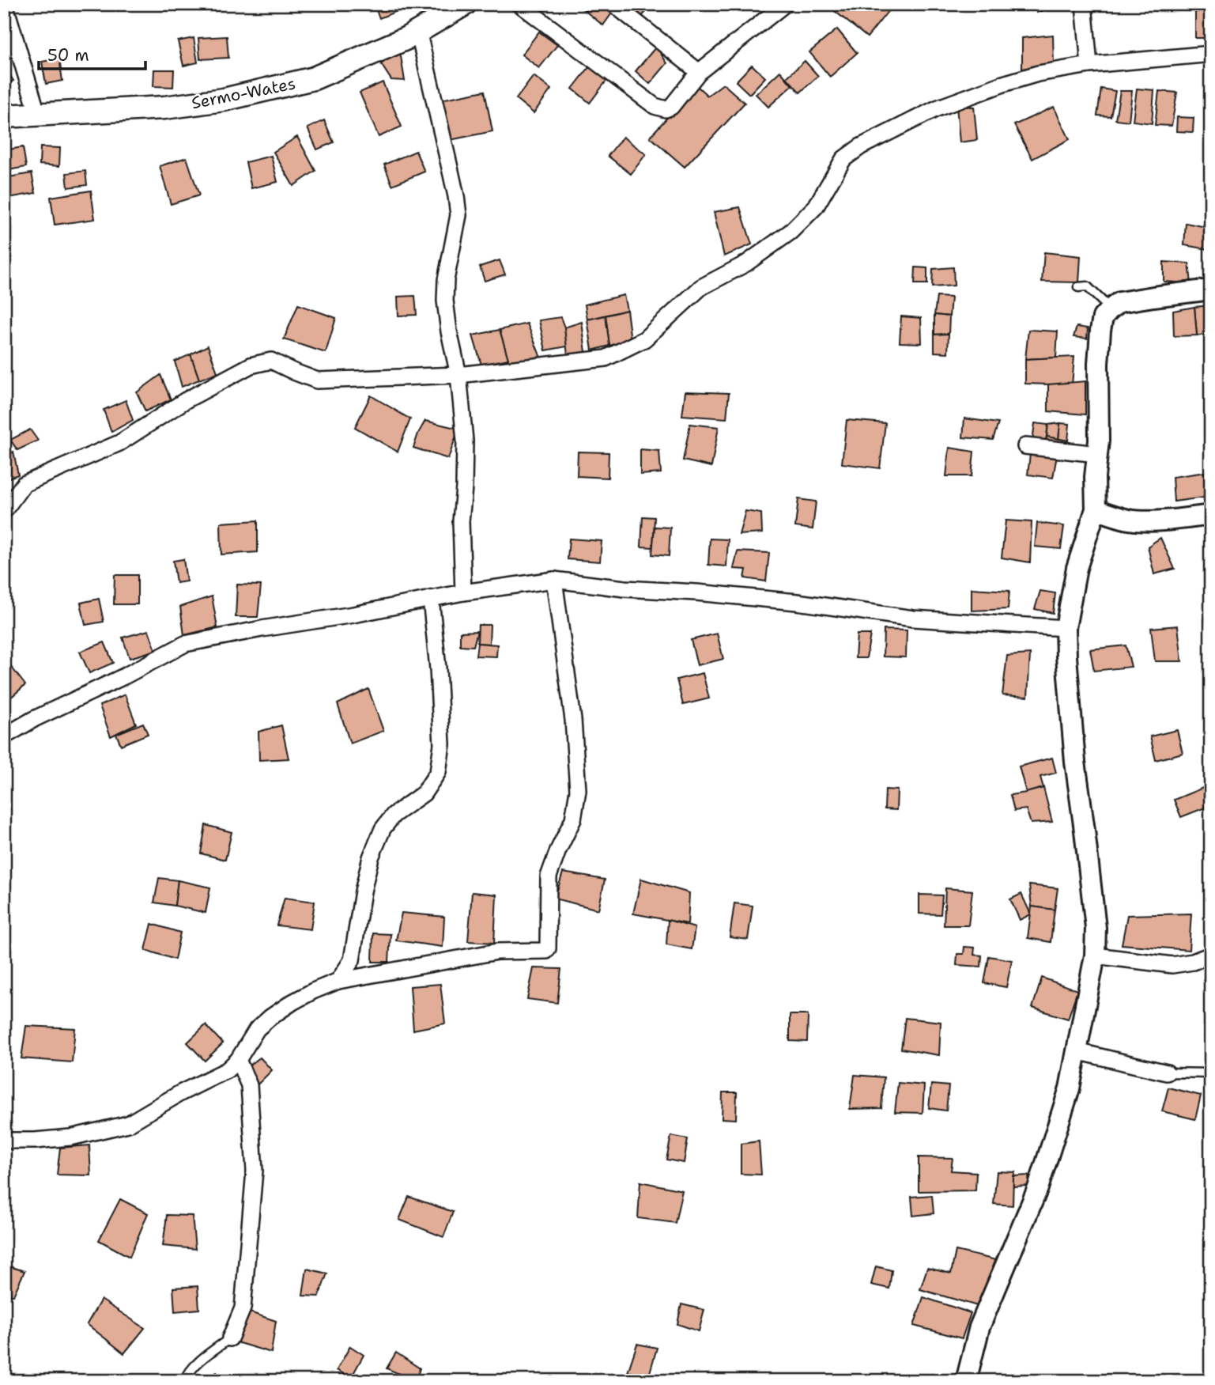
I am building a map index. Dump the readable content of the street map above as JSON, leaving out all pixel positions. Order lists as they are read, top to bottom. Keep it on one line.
{"streets":{"main road":["Sermo-Wates"]},"scale_bar":"50 m"}
